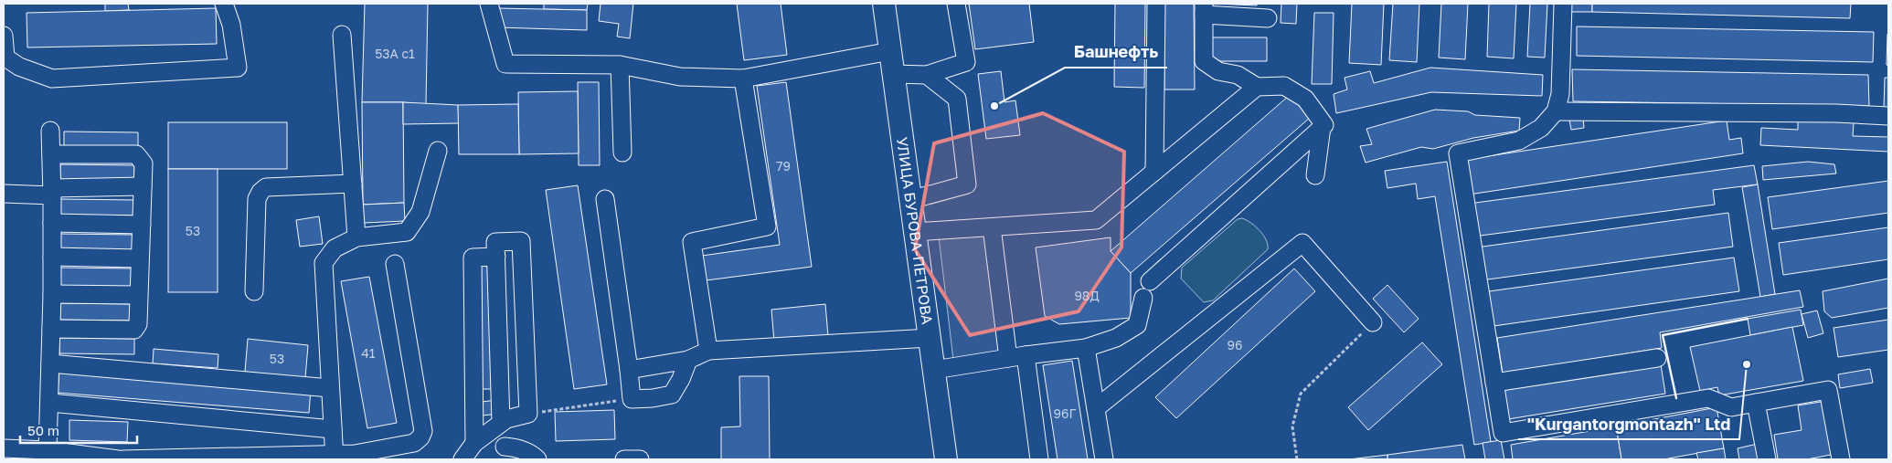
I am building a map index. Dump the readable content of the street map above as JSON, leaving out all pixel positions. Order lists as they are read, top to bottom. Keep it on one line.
{"streets":{"main road":["УЛИЦА БУРОВА-ПЕТРОВА"]},"places":["Башнефть","\"Kurgantorgmontazh\" Ltd"],"house_numbers":["53А с1","79","53","98Д","96","41","53","96Г"],"scale_bar":"50 m"}
